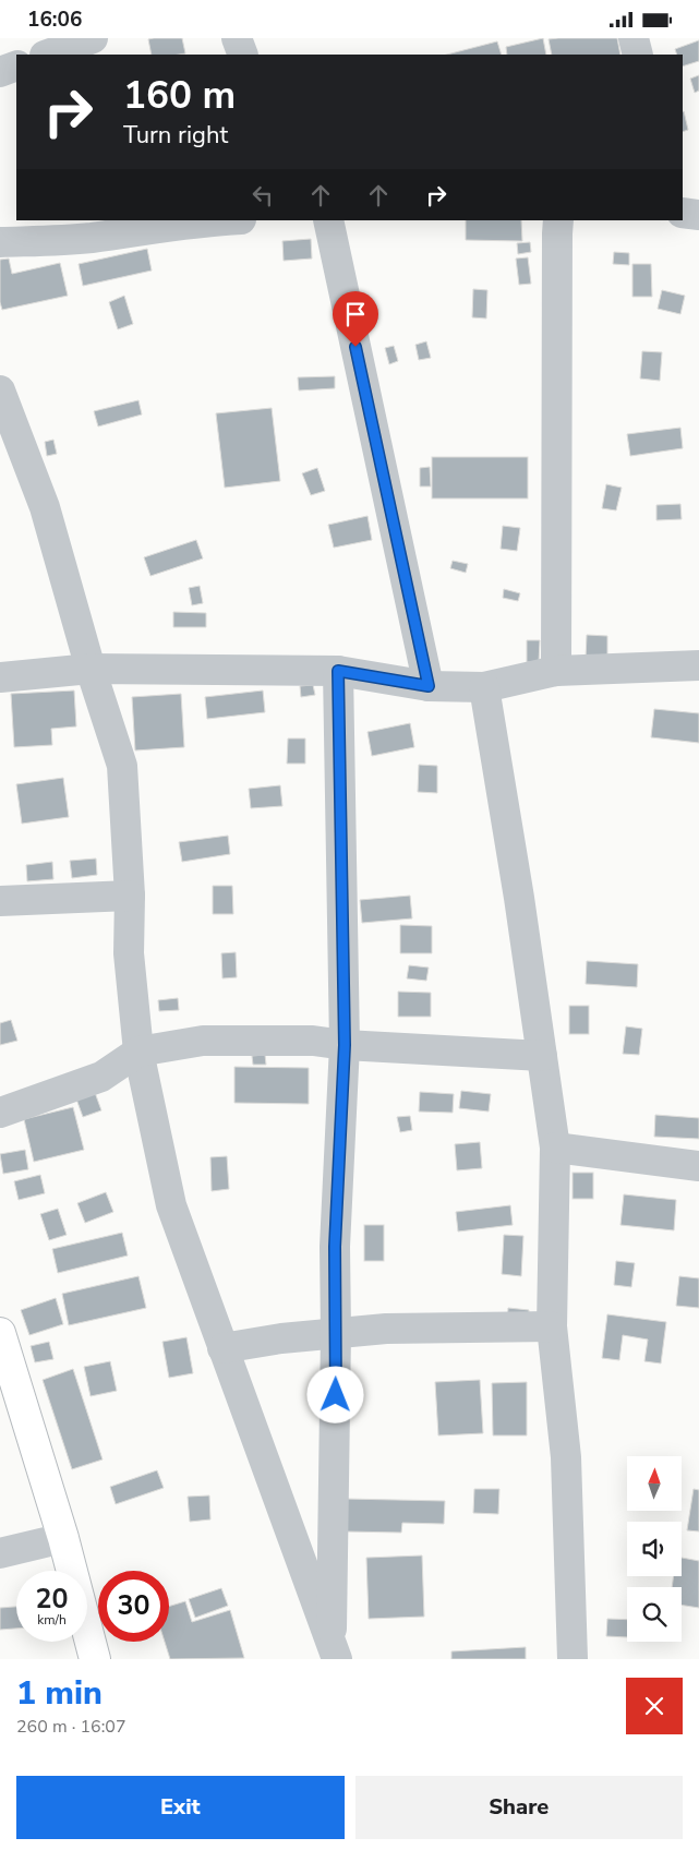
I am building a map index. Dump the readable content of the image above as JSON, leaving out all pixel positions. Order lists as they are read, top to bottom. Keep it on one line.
{"north":"top","page":{"status":"16:06","turn":["160 m","Turn right"],"speed":"20 km/h","limit":"30","heading":["1 min","260 m · 16:07"],"buttons":["Exit","Share"]}}
